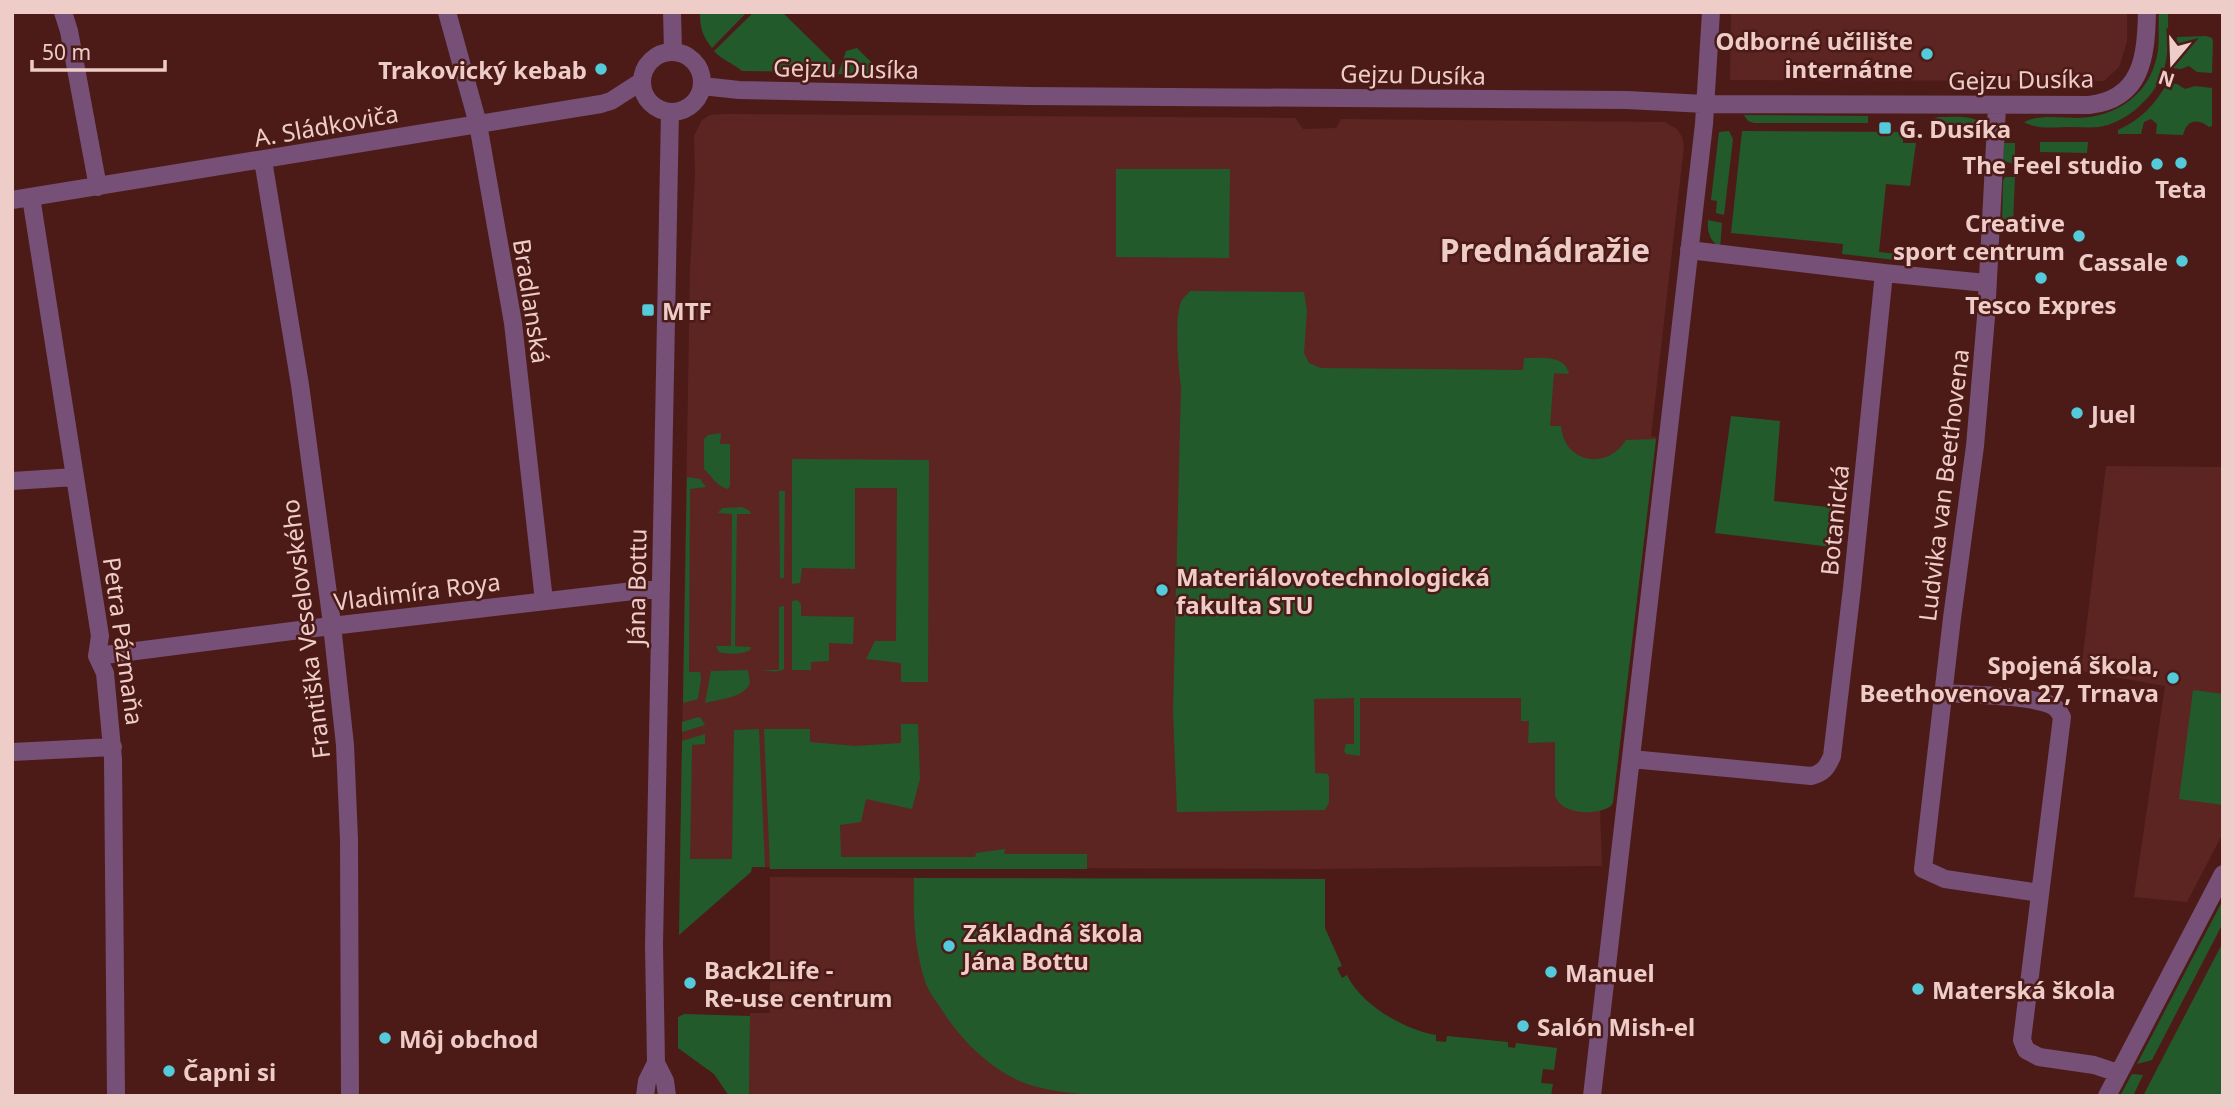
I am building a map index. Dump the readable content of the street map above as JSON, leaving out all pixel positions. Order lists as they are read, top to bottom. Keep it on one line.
{"streets":{"street":["Gejzu Dusíka","A. Sládkoviča","Bradlanská","Ludvika van Beethovena","Botanická","Jána Bottu","Vladimíra Roya","Františka Veselovského","Petra Pázmaňa"]},"crossings":[["Gejzu Dusíka","A. Sládkoviča"],["Gejzu Dusíka","Ludvika van Beethovena"],["Gejzu Dusíka","Jána Bottu"],["A. Sládkoviča","Bradlanská"],["A. Sládkoviča","Jána Bottu"],["A. Sládkoviča","Františka Veselovského"],["A. Sládkoviča","Petra Pázmaňa"],["Bradlanská","Vladimíra Roya"],["Jána Bottu","Vladimíra Roya"],["Vladimíra Roya","Františka Veselovského"],["Vladimíra Roya","Petra Pázmaňa"]],"districts":["Prednádražie"],"places":{"other":["Odborné učilište internátne","Trakovický kebab","Teta","The Feel studio","Creative sport centrum","Cassale","Tesco Expres","Juel","Materiálovotechnologická fakulta STU","Spojená škola, Beethovenova 27, Trnava","Základná škola Jána Bottu","Manuel","Back2Life - Re-use centrum","Materská škola","Salón Mish-el","Môj obchod","Čapni si"],"transit":["G. Dusíka","MTF"]},"scale_bar":"50 m","north":"bottom"}
